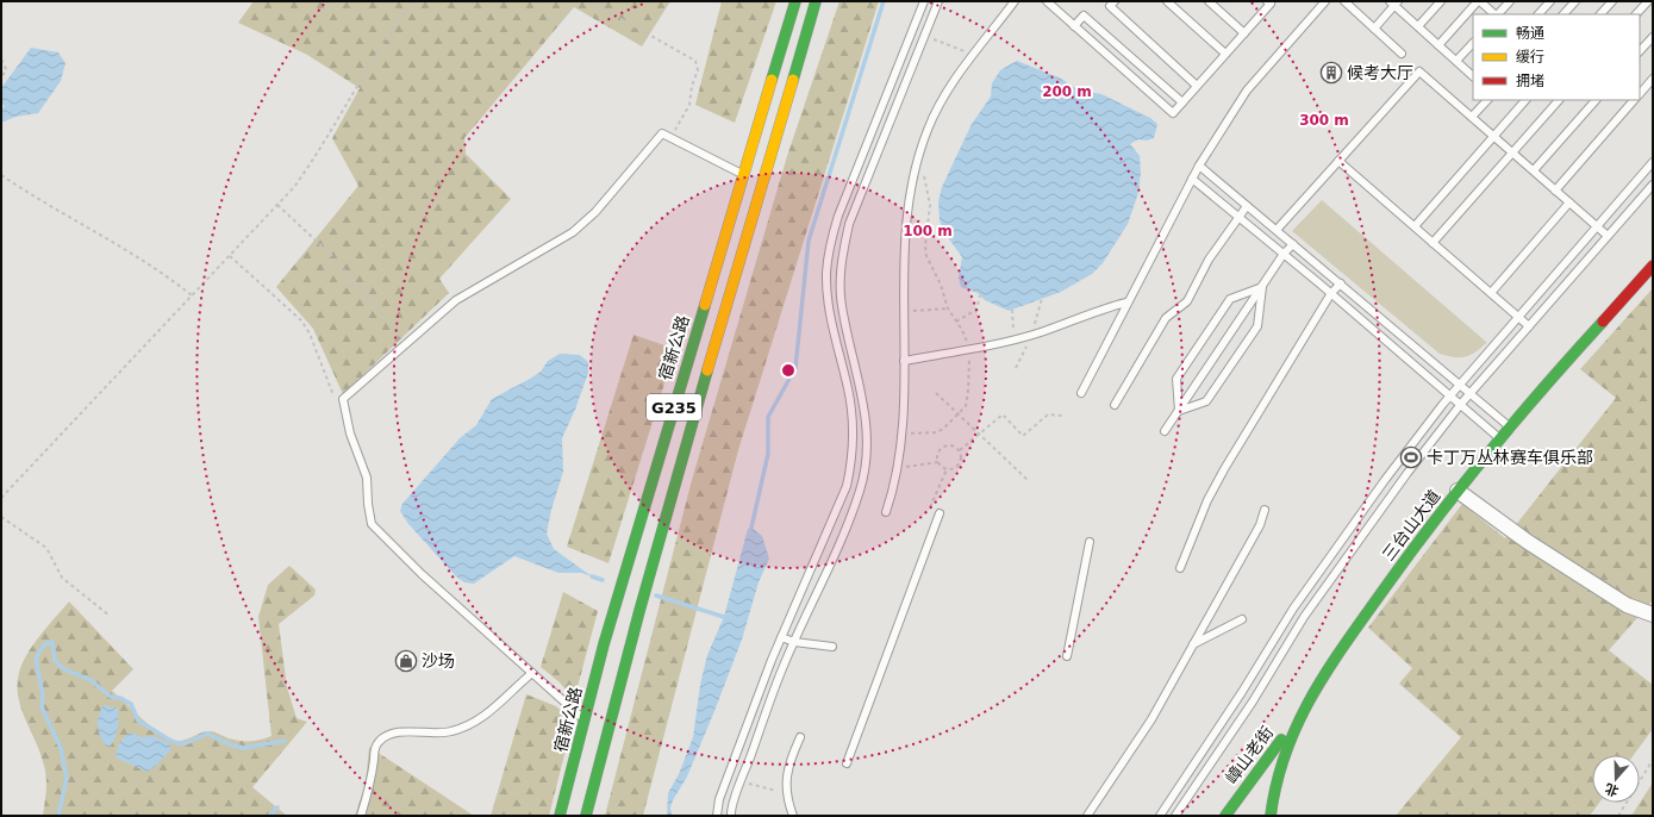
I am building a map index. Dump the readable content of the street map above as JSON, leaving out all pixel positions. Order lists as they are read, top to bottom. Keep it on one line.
{"streets":{"main road":["宿新公路","G235","三台山大道","嶂山老街"]},"crossings":[["三台山大道","嶂山老街"]],"places":{"building":["候考大厅"],"sports":["卡丁万丛林赛车俱乐部"],"shop":["沙场"]},"legend":["畅通","缓行","拥堵"],"north":"bottom","rings":["200 m","300 m","100 m"]}
